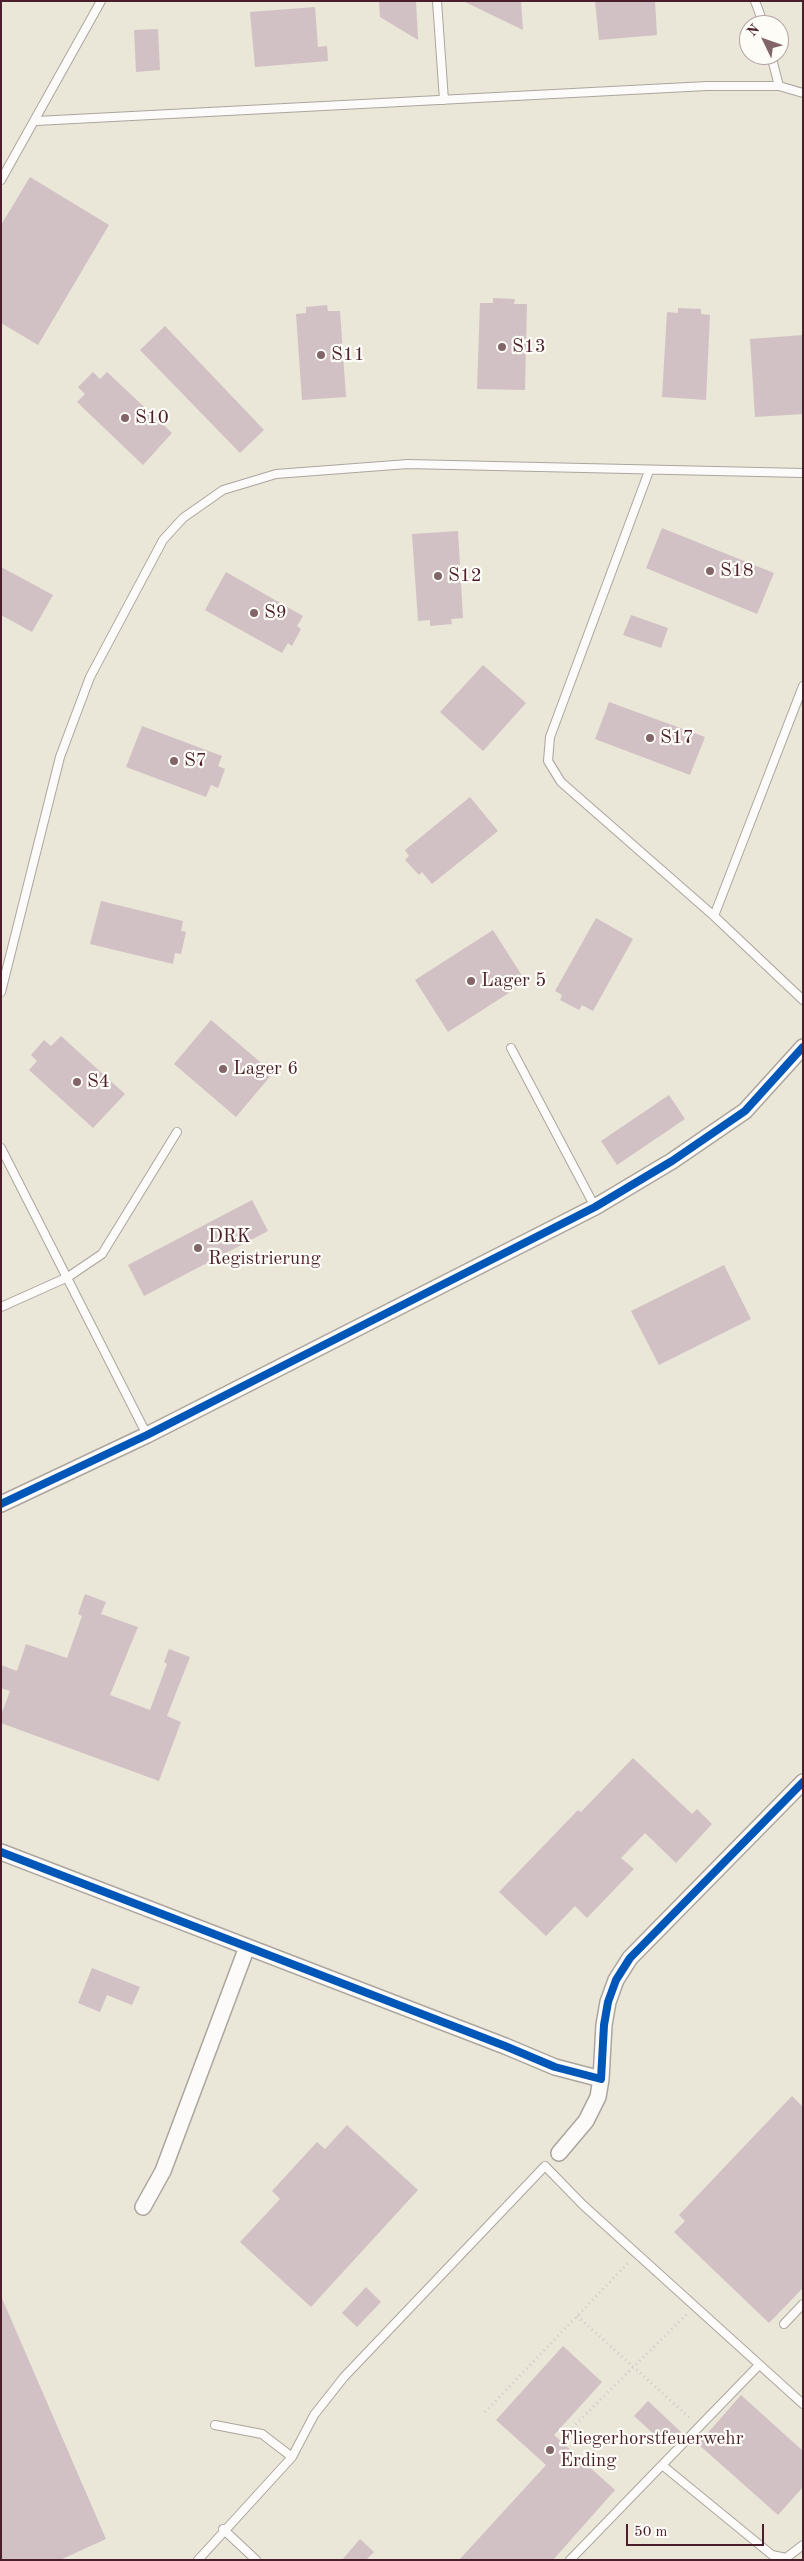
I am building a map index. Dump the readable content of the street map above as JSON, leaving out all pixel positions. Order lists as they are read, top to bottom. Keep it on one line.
{"places":["S13","S11","S10","S18","S12","S9","S17","S7","Lager 5","Lager 6","S4","DRK Registrierung","Fliegerhorstfeuerwehr Erding"],"scale_bar":"50 m","north":"top left"}
